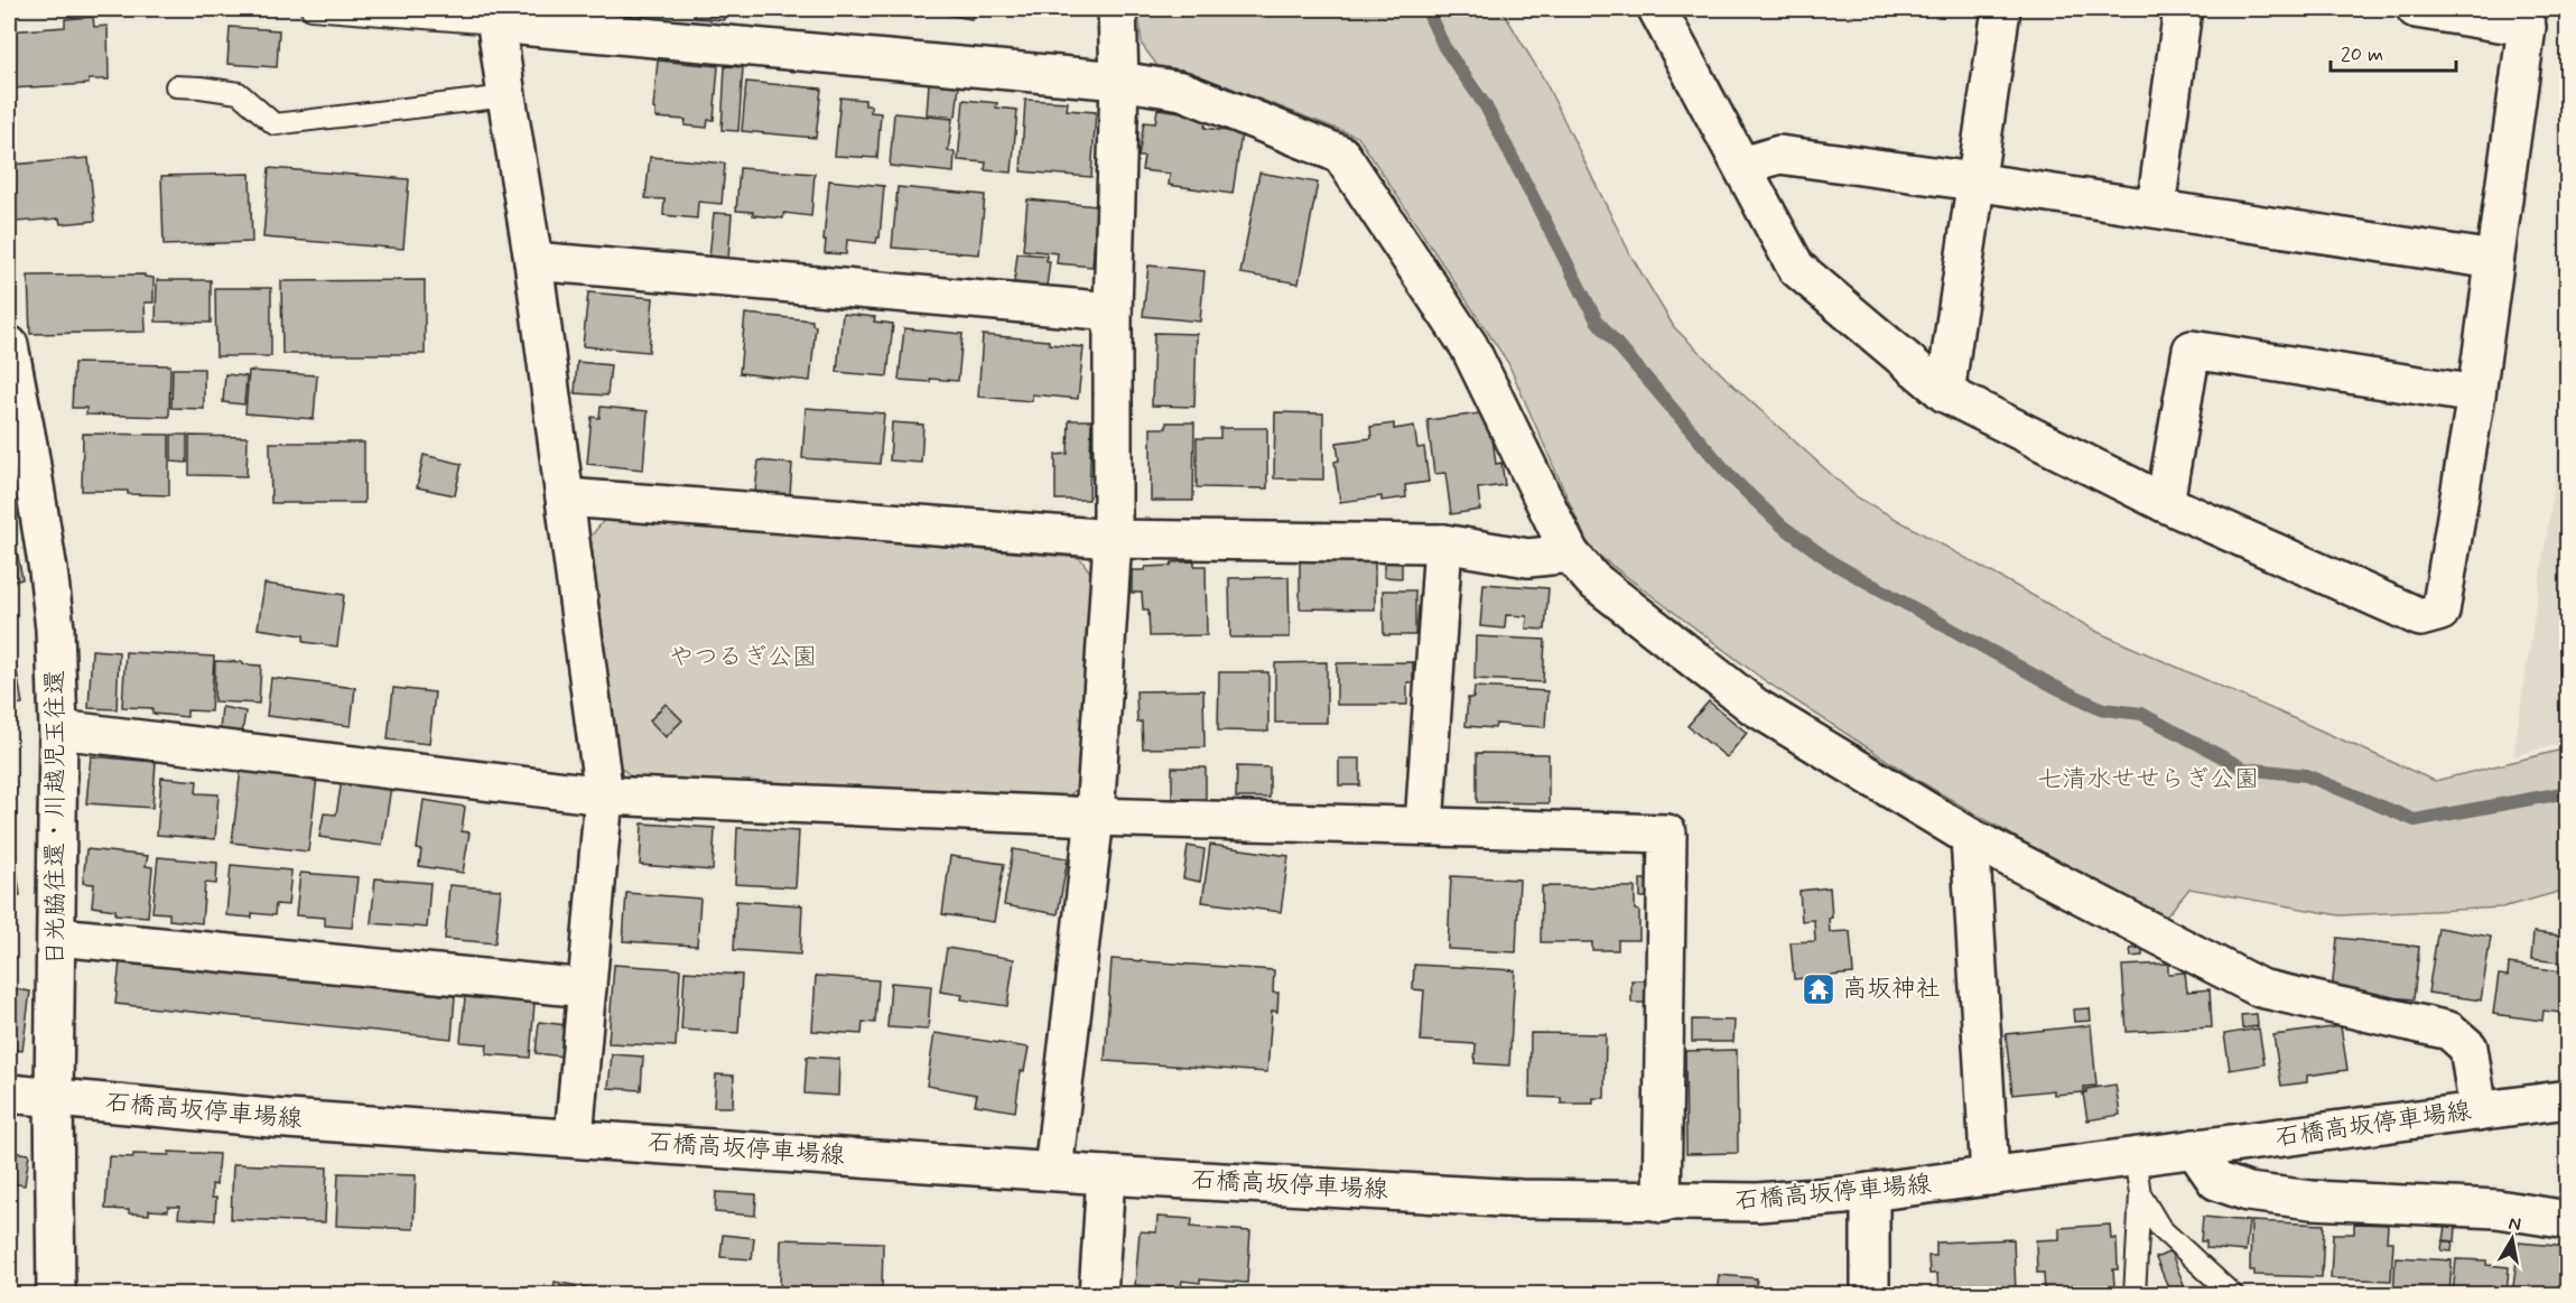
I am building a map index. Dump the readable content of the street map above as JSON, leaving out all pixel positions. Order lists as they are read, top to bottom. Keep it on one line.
{"streets":{"street":["日光脇往還・川越児玉往還","石橋高坂停車場線"]},"crossings":[["日光脇往還・川越児玉往還","石橋高坂停車場線"]],"parks":["やつるぎ公園","七清水せせらぎ公園"],"places":{"temple":["高坂神社"]},"scale_bar":"20 m","north":"top"}
